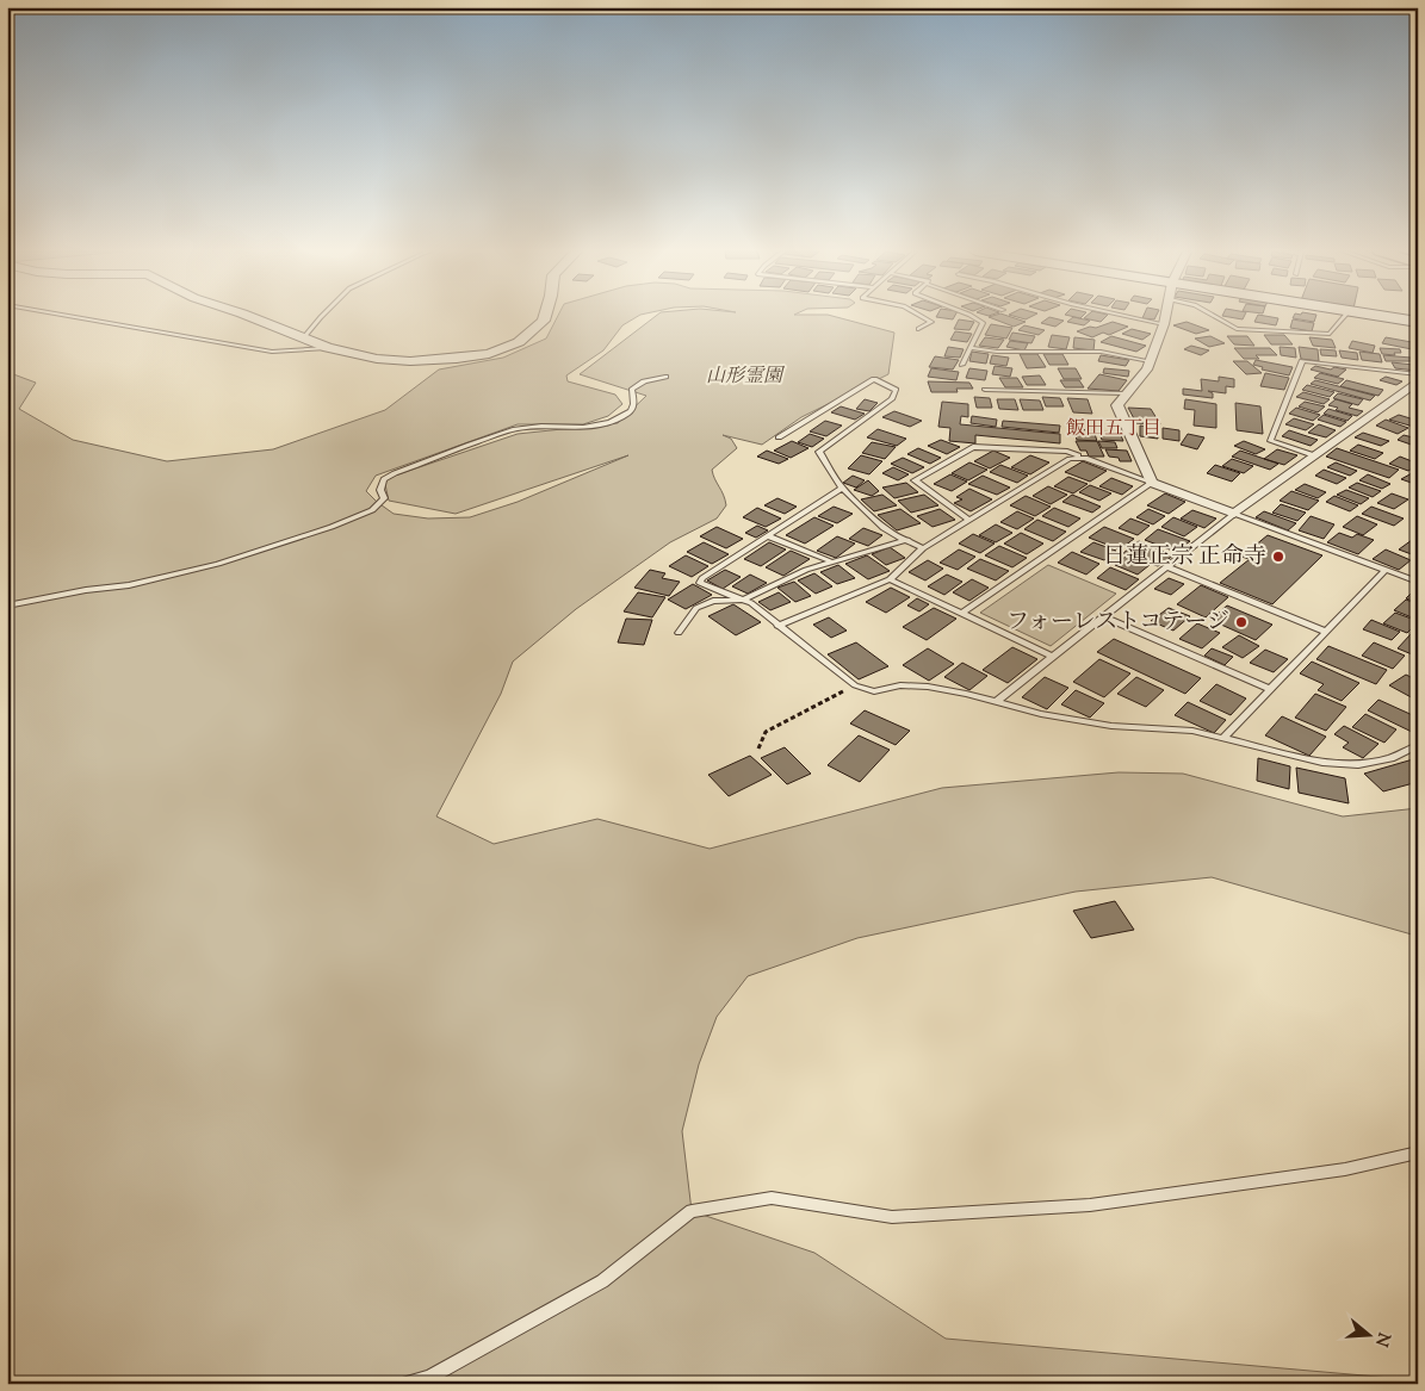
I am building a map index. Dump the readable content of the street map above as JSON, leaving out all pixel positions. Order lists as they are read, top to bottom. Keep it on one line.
{"districts":["飯田五丁目"],"parks":["山形霊園"],"places":["日蓮正宗 正命寺","フォーレストコテージ"],"north":"right"}
